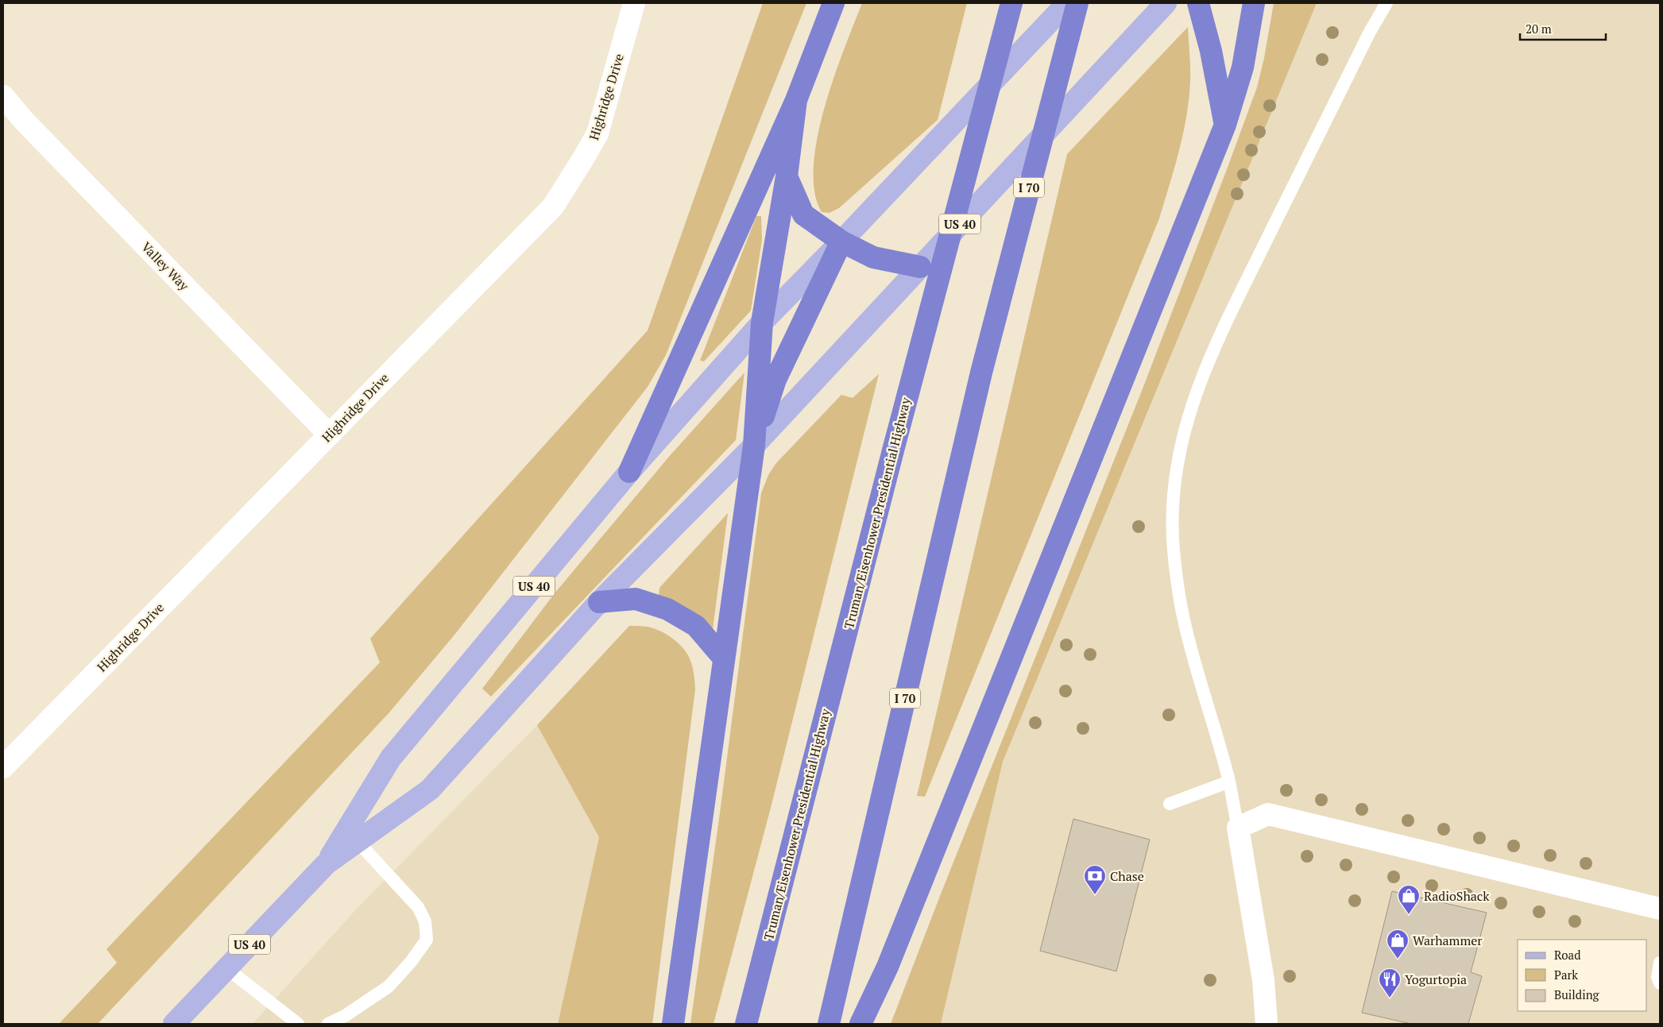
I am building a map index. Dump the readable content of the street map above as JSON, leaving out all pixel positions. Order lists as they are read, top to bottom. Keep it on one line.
{"streets":{"highway":["I 70","Truman/Eisenhower Presidential Highway"],"main road":["US 40"],"street":["Highridge Drive","Valley Way"]},"crossings":[["Highridge Drive","Valley Way"]],"places":{"bank":["Chase"],"shop":["RadioShack","Warhammer"],"restaurant":["Yogurtopia"]},"legend":["Road","Park","Building"],"scale_bar":"20 m"}
